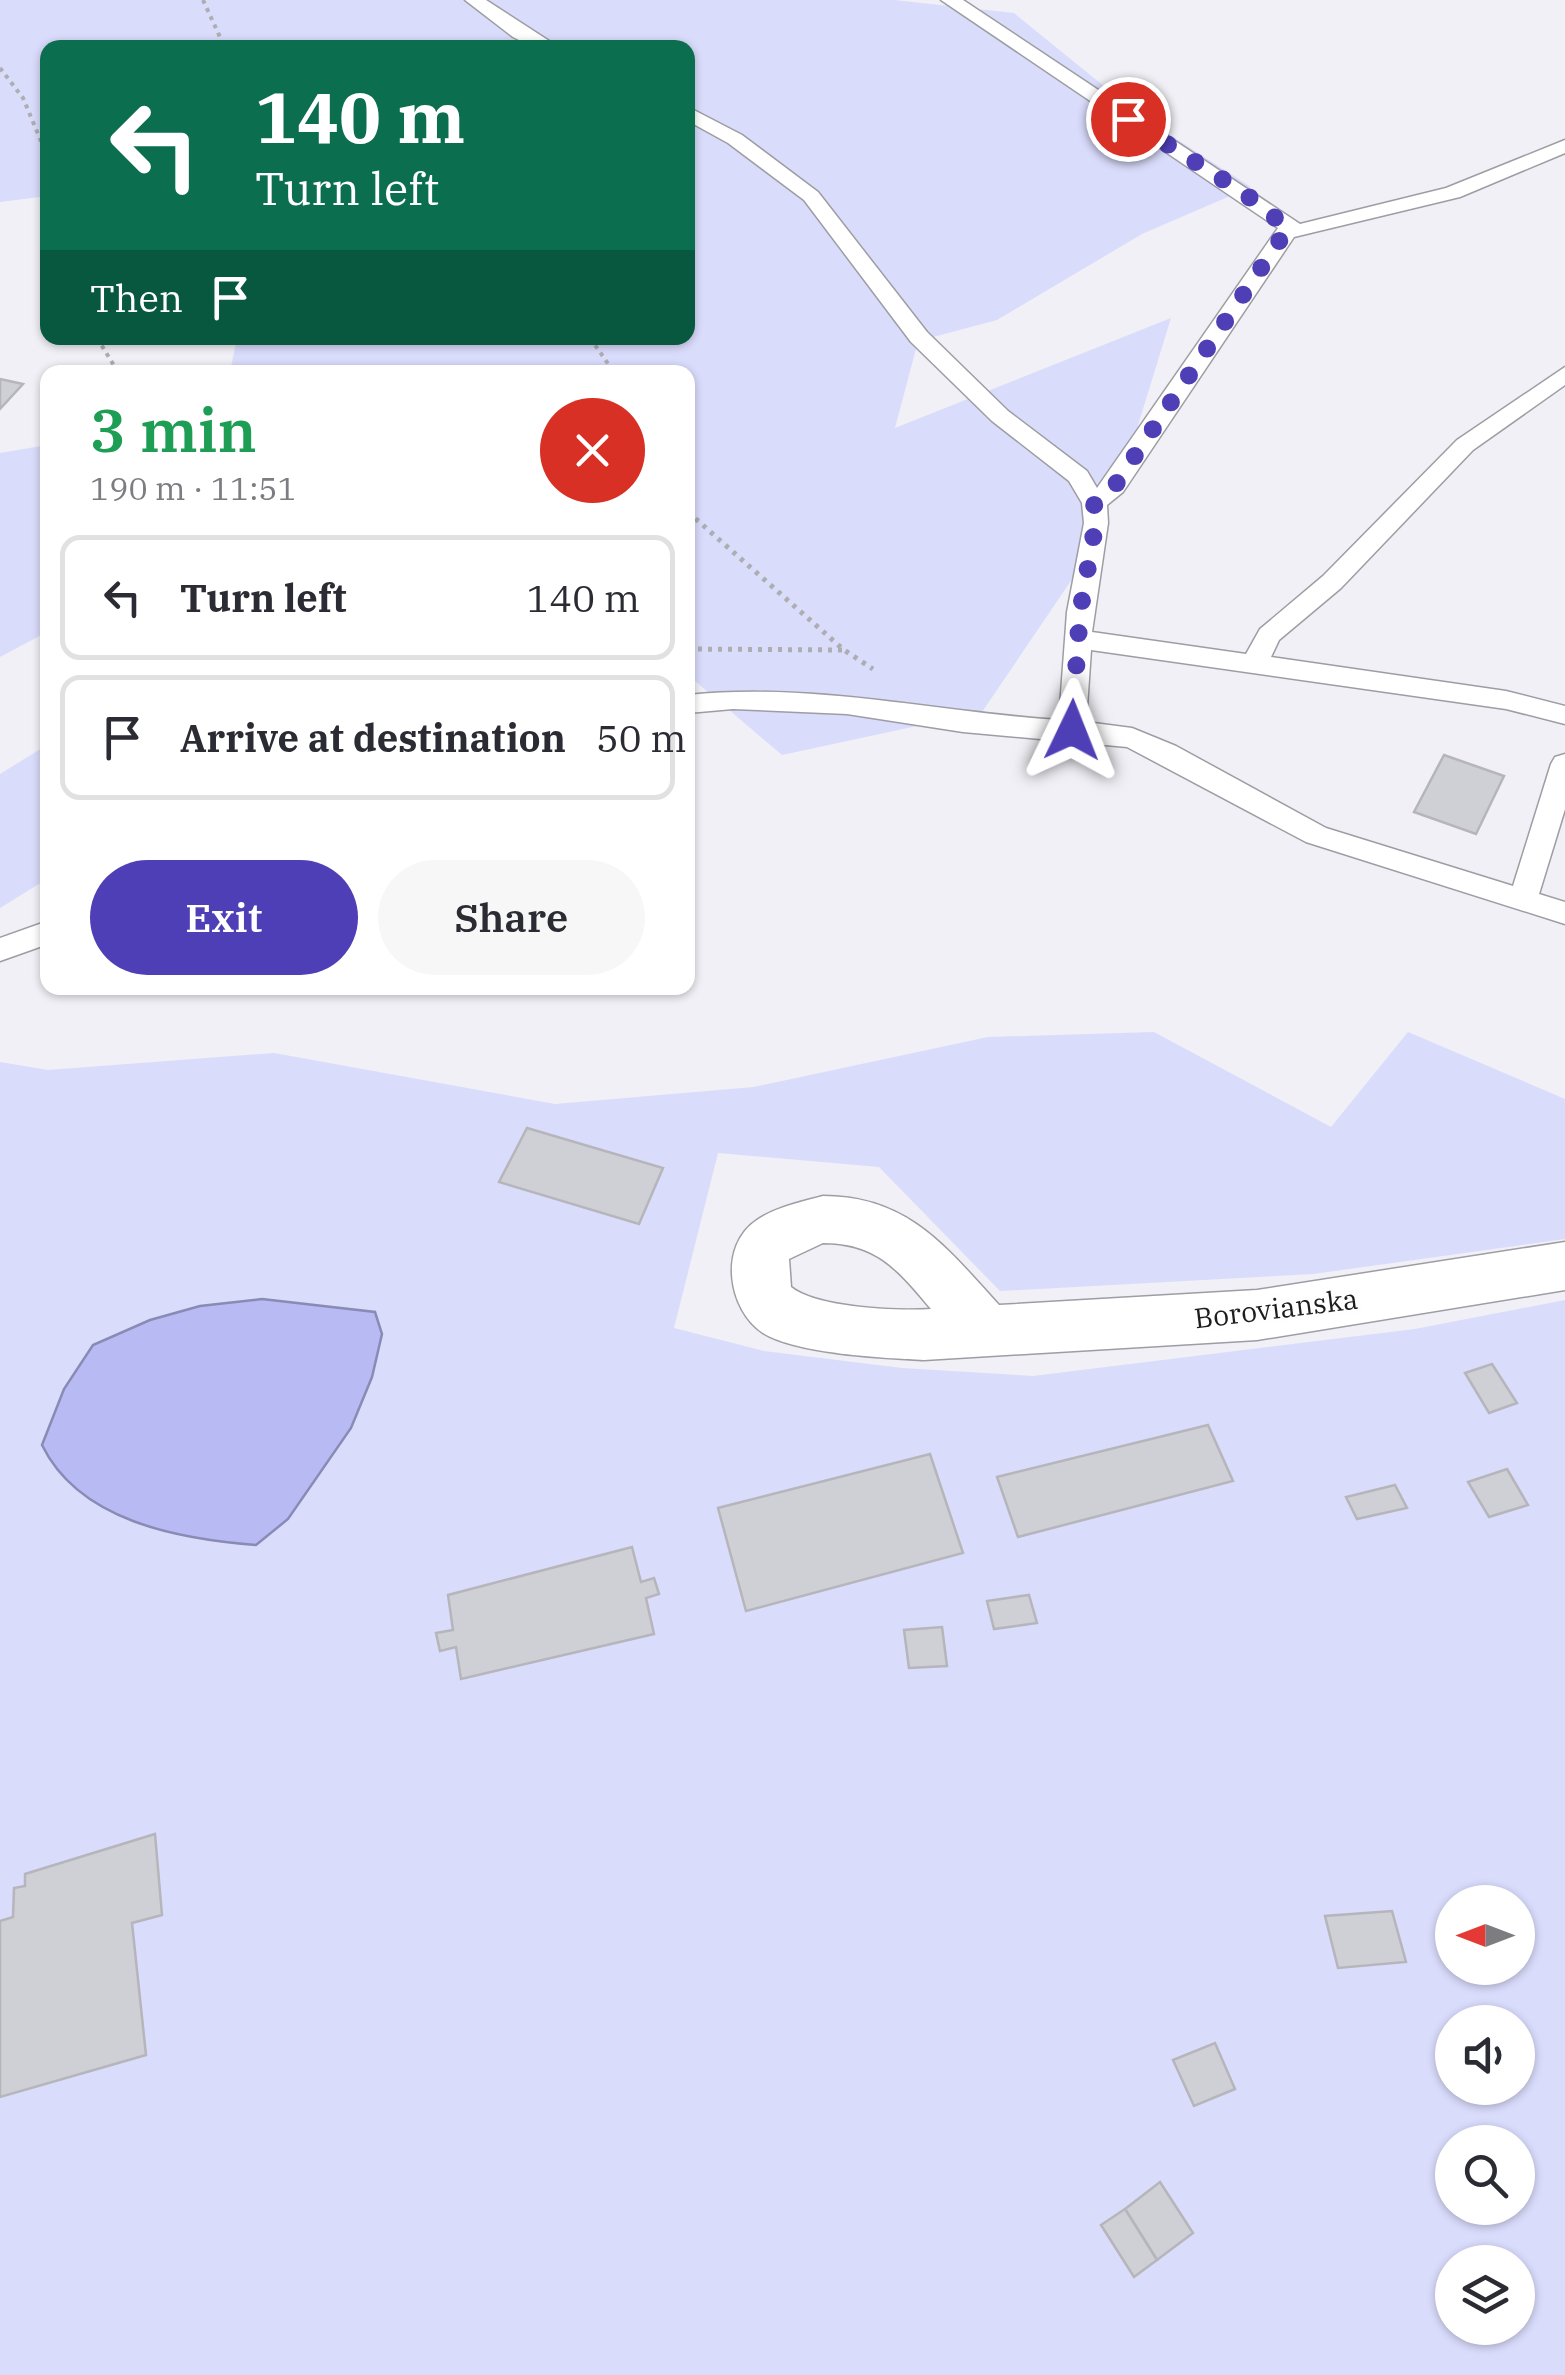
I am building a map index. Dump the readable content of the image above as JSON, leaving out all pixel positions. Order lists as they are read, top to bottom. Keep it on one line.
{"streets":{"street":["Borovianska"]},"north":"left","page":{"turn":["140 m","Turn left"],"then":"Then","heading":["3 min","190 m · 11:51"],"list":[{"name":"Turn left","value":"140 m"},{"name":"Arrive at destination","value":"50 m"}],"buttons":["Exit","Share"]}}
